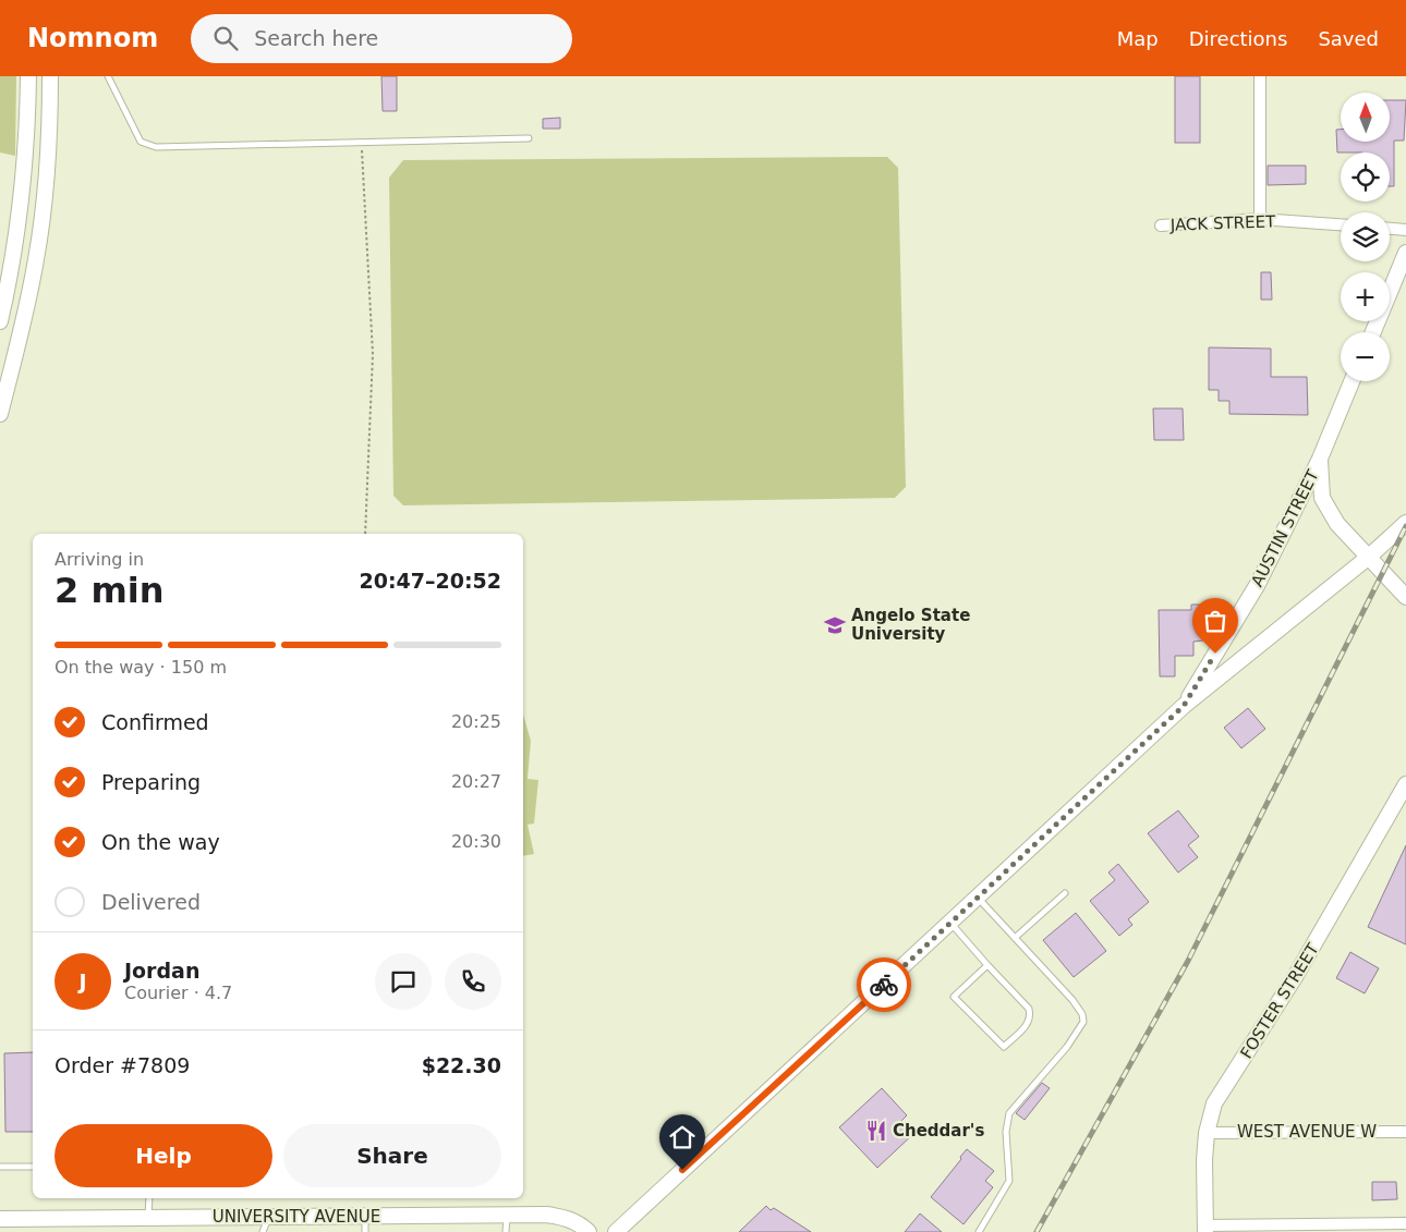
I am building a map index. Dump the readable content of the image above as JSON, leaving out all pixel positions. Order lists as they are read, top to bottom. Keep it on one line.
{"streets":{"street":["JACK STREET","AUSTIN STREET","FOSTER STREET","WEST AVENUE W","UNIVERSITY AVENUE"]},"crossings":[["FOSTER STREET","WEST AVENUE W"]],"places":{"school or university":["Angelo State University"],"restaurant":["Cheddar's"]},"north":"top","page":{"header":"Nomnom","search":"Search here","nav":["Map","Directions","Saved"],"map_buttons":["+","−"],"heading":["2 min","Arriving in","20:47–20:52"],"panel":["Jordan","Courier · 4.7","Order #7809","$22.30"],"bar":"On the way · 150 m","list":[["Confirmed","20:25"],["Preparing","20:27"],["On the way","20:30"],"Delivered"],"round":"J","buttons":["Help","Share"]}}
